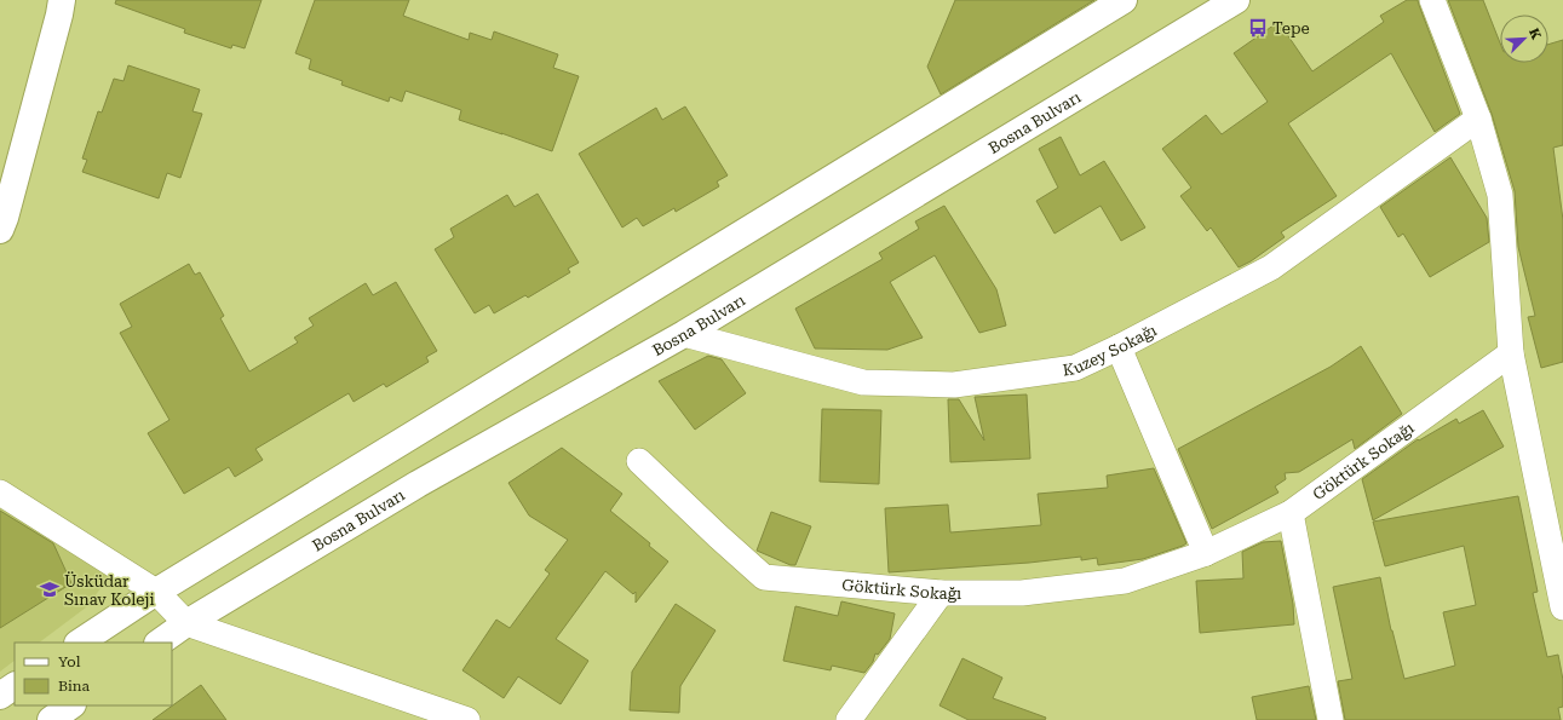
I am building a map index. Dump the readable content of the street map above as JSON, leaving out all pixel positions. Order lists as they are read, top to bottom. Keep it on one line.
{"streets":{"main road":["Bosna Bulvarı"],"street":["Kuzey Sokağı","Göktürk Sokağı"]},"crossings":[["Bosna Bulvarı","Kuzey Sokağı"]],"places":{"bus stop":["Tepe"],"school or university":["Üsküdar Sınav Koleji"]},"legend":["Yol","Bina"],"north":"top right"}
